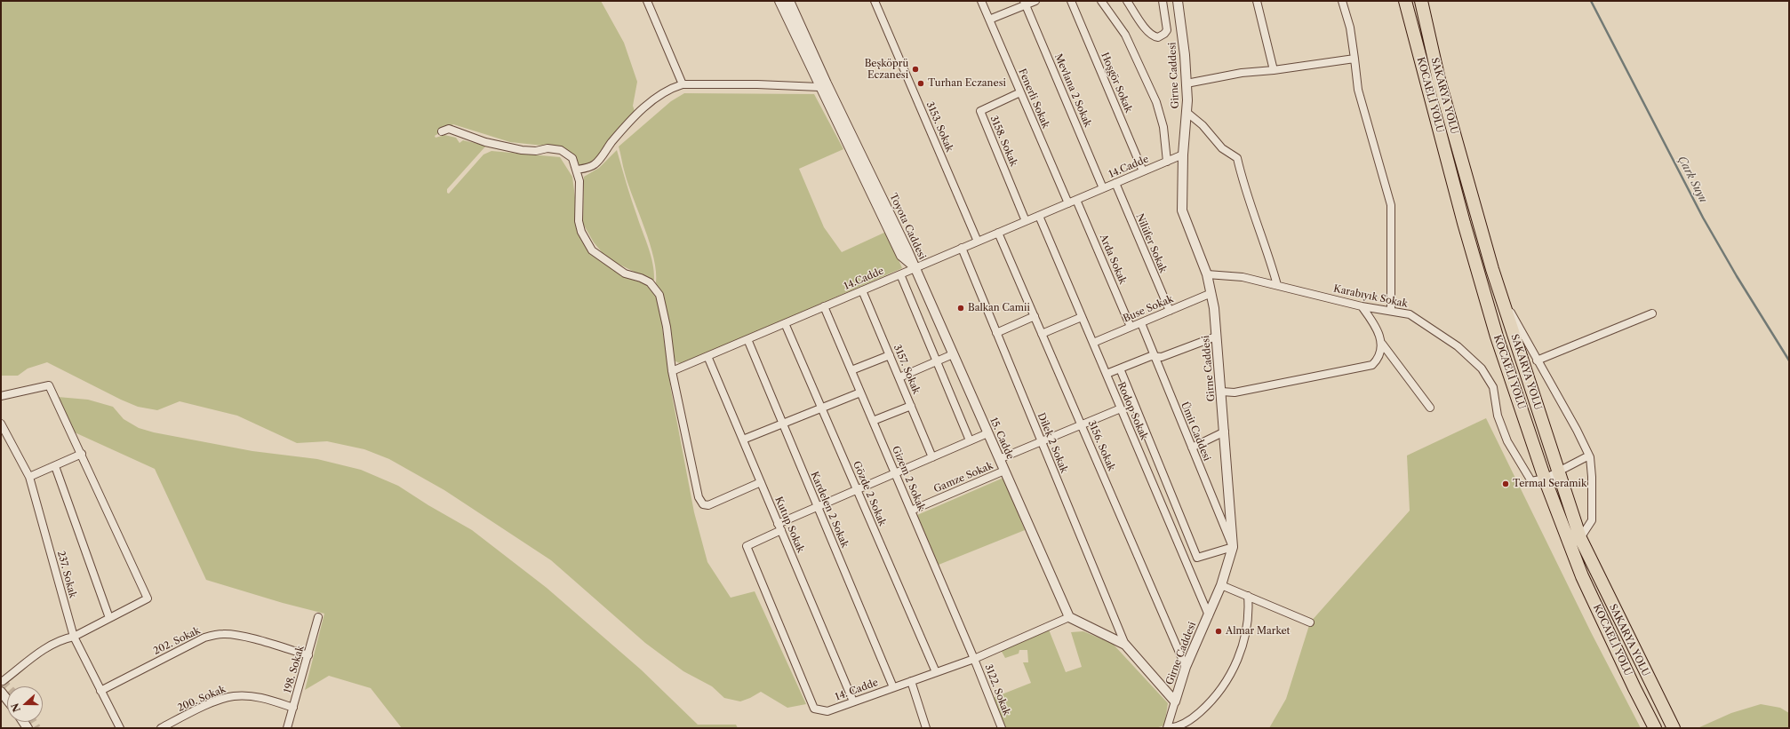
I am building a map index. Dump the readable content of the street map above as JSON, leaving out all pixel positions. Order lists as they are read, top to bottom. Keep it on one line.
{"streets":{"highway":["KOCAELİ YOLU","SAKARYA YOLU"],"street":["Girne Caddesi","Hoşgör Sokak","Mevlana 2 Sokak","Fenerli Sokak","3153. Sokak","3158. Sokak","14.Cadde","Toyota Caddesi","Nilüfer Sokak","Arda Sokak","Karabıyık Sokak","Buse Sokak","3157. Sokak","Rodop Sokak","Ümit Caddesi","15. Cadde","Dilek 2 Sokak","3156. Sokak","Gamze Sokak","Gizem 2 Sokak","Gözde 2 Sokak","Kardelen 2 Sokak","Kutup Sokak","237. Sokak","202. Sokak","198. Sokak","14. Cadde","3122. Sokak","200. Sokak"]},"crossings":[["Girne Caddesi","14.Cadde"],["Girne Caddesi","Karabıyık Sokak"],["Girne Caddesi","Buse Sokak"],["Girne Caddesi","Rodop Sokak"],["Girne Caddesi","Ümit Caddesi"],["Girne Caddesi","3156. Sokak"],["Hoşgör Sokak","14.Cadde"],["Mevlana 2 Sokak","14.Cadde"],["KOCAELİ YOLU","Karabıyık Sokak"],["Fenerli Sokak","3158. Sokak"],["Fenerli Sokak","14.Cadde"],["3153. Sokak","14.Cadde"],["3158. Sokak","14.Cadde"],["14.Cadde","Toyota Caddesi"],["14.Cadde","Nilüfer Sokak"],["14.Cadde","Arda Sokak"],["14.Cadde","3157. Sokak"],["14.Cadde","Rodop Sokak"],["14.Cadde","15. Cadde"],["14.Cadde","Dilek 2 Sokak"],["14.Cadde","3156. Sokak"],["14.Cadde","Gizem 2 Sokak"],["14.Cadde","Gözde 2 Sokak"],["14.Cadde","Kardelen 2 Sokak"],["14.Cadde","Kutup Sokak"],["Toyota Caddesi","15. Cadde"],["Nilüfer Sokak","Buse Sokak"],["Arda Sokak","Buse Sokak"],["Buse Sokak","Rodop Sokak"],["Buse Sokak","Ümit Caddesi"],["15. Cadde","Gamze Sokak"],["15. Cadde","14. Cadde"],["Gamze Sokak","Gizem 2 Sokak"],["Gizem 2 Sokak","14. Cadde"],["Gizem 2 Sokak","3122. Sokak"],["Gözde 2 Sokak","14. Cadde"],["Kardelen 2 Sokak","14. Cadde"],["Kutup Sokak","14. Cadde"],["237. Sokak","202. Sokak"],["202. Sokak","198. Sokak"],["198. Sokak","200. Sokak"],["14. Cadde","3122. Sokak"]],"water":["Çark Suyu"],"places":["Beşköprü Eczanesi","Turhan Eczanesi","Balkan Camii","Termal Seramik","Almar Market"],"north":"left"}
